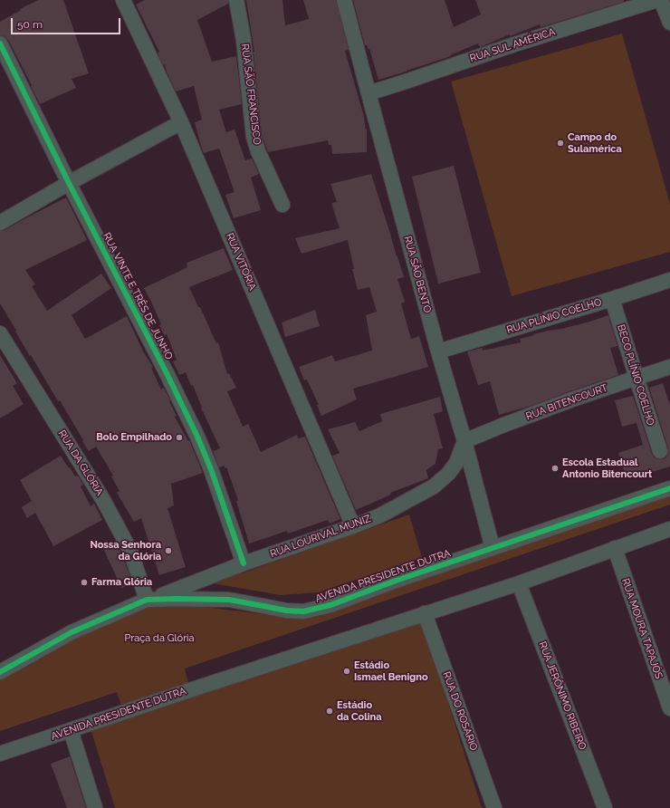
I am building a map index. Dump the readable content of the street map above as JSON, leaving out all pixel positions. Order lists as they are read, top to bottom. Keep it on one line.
{"streets":{"street":["RUA SUL AMÉRICA","RUA SÃO FRANCISCO","RUA VITÓRIA","RUA SÃO BENTO","RUA VINTE E TRÊS DE JUNHO","RUA PLÍNIO COELHO","BECO PLÍNIO COELHO","RUA BITENCOURT","RUA DA GLÓRIA","RUA LOURIVAL MUNIZ","AVENIDA PRESIDENTE DUTRA","RUA MOURA TAPAJÓS","RUA JERÔNIMO RIBEIRO","RUA DO ROSARIO"]},"crossings":[["RUA SUL AMÉRICA","RUA SÃO BENTO"],["RUA VITÓRIA","RUA LOURIVAL MUNIZ"],["RUA SÃO BENTO","RUA PLÍNIO COELHO"],["RUA SÃO BENTO","RUA BITENCOURT"],["RUA SÃO BENTO","RUA LOURIVAL MUNIZ"],["RUA SÃO BENTO","AVENIDA PRESIDENTE DUTRA"],["RUA VINTE E TRÊS DE JUNHO","RUA LOURIVAL MUNIZ"],["RUA PLÍNIO COELHO","BECO PLÍNIO COELHO"],["BECO PLÍNIO COELHO","RUA BITENCOURT"],["RUA BITENCOURT","RUA LOURIVAL MUNIZ"],["RUA DA GLÓRIA","RUA LOURIVAL MUNIZ"],["RUA DA GLÓRIA","AVENIDA PRESIDENTE DUTRA"],["RUA LOURIVAL MUNIZ","AVENIDA PRESIDENTE DUTRA"],["AVENIDA PRESIDENTE DUTRA","RUA MOURA TAPAJÓS"],["AVENIDA PRESIDENTE DUTRA","RUA JERÔNIMO RIBEIRO"],["AVENIDA PRESIDENTE DUTRA","RUA DO ROSARIO"]],"parks":["Praça da Glória"],"places":["Campo do Sulamérica","Bolo Empilhado","Escola Estadual Antonio Bitencourt","Nossa Senhora da Glória","Farma Glória","Estádio Ismael Benigno","Estádio da Colina"],"scale_bar":"50 m"}
